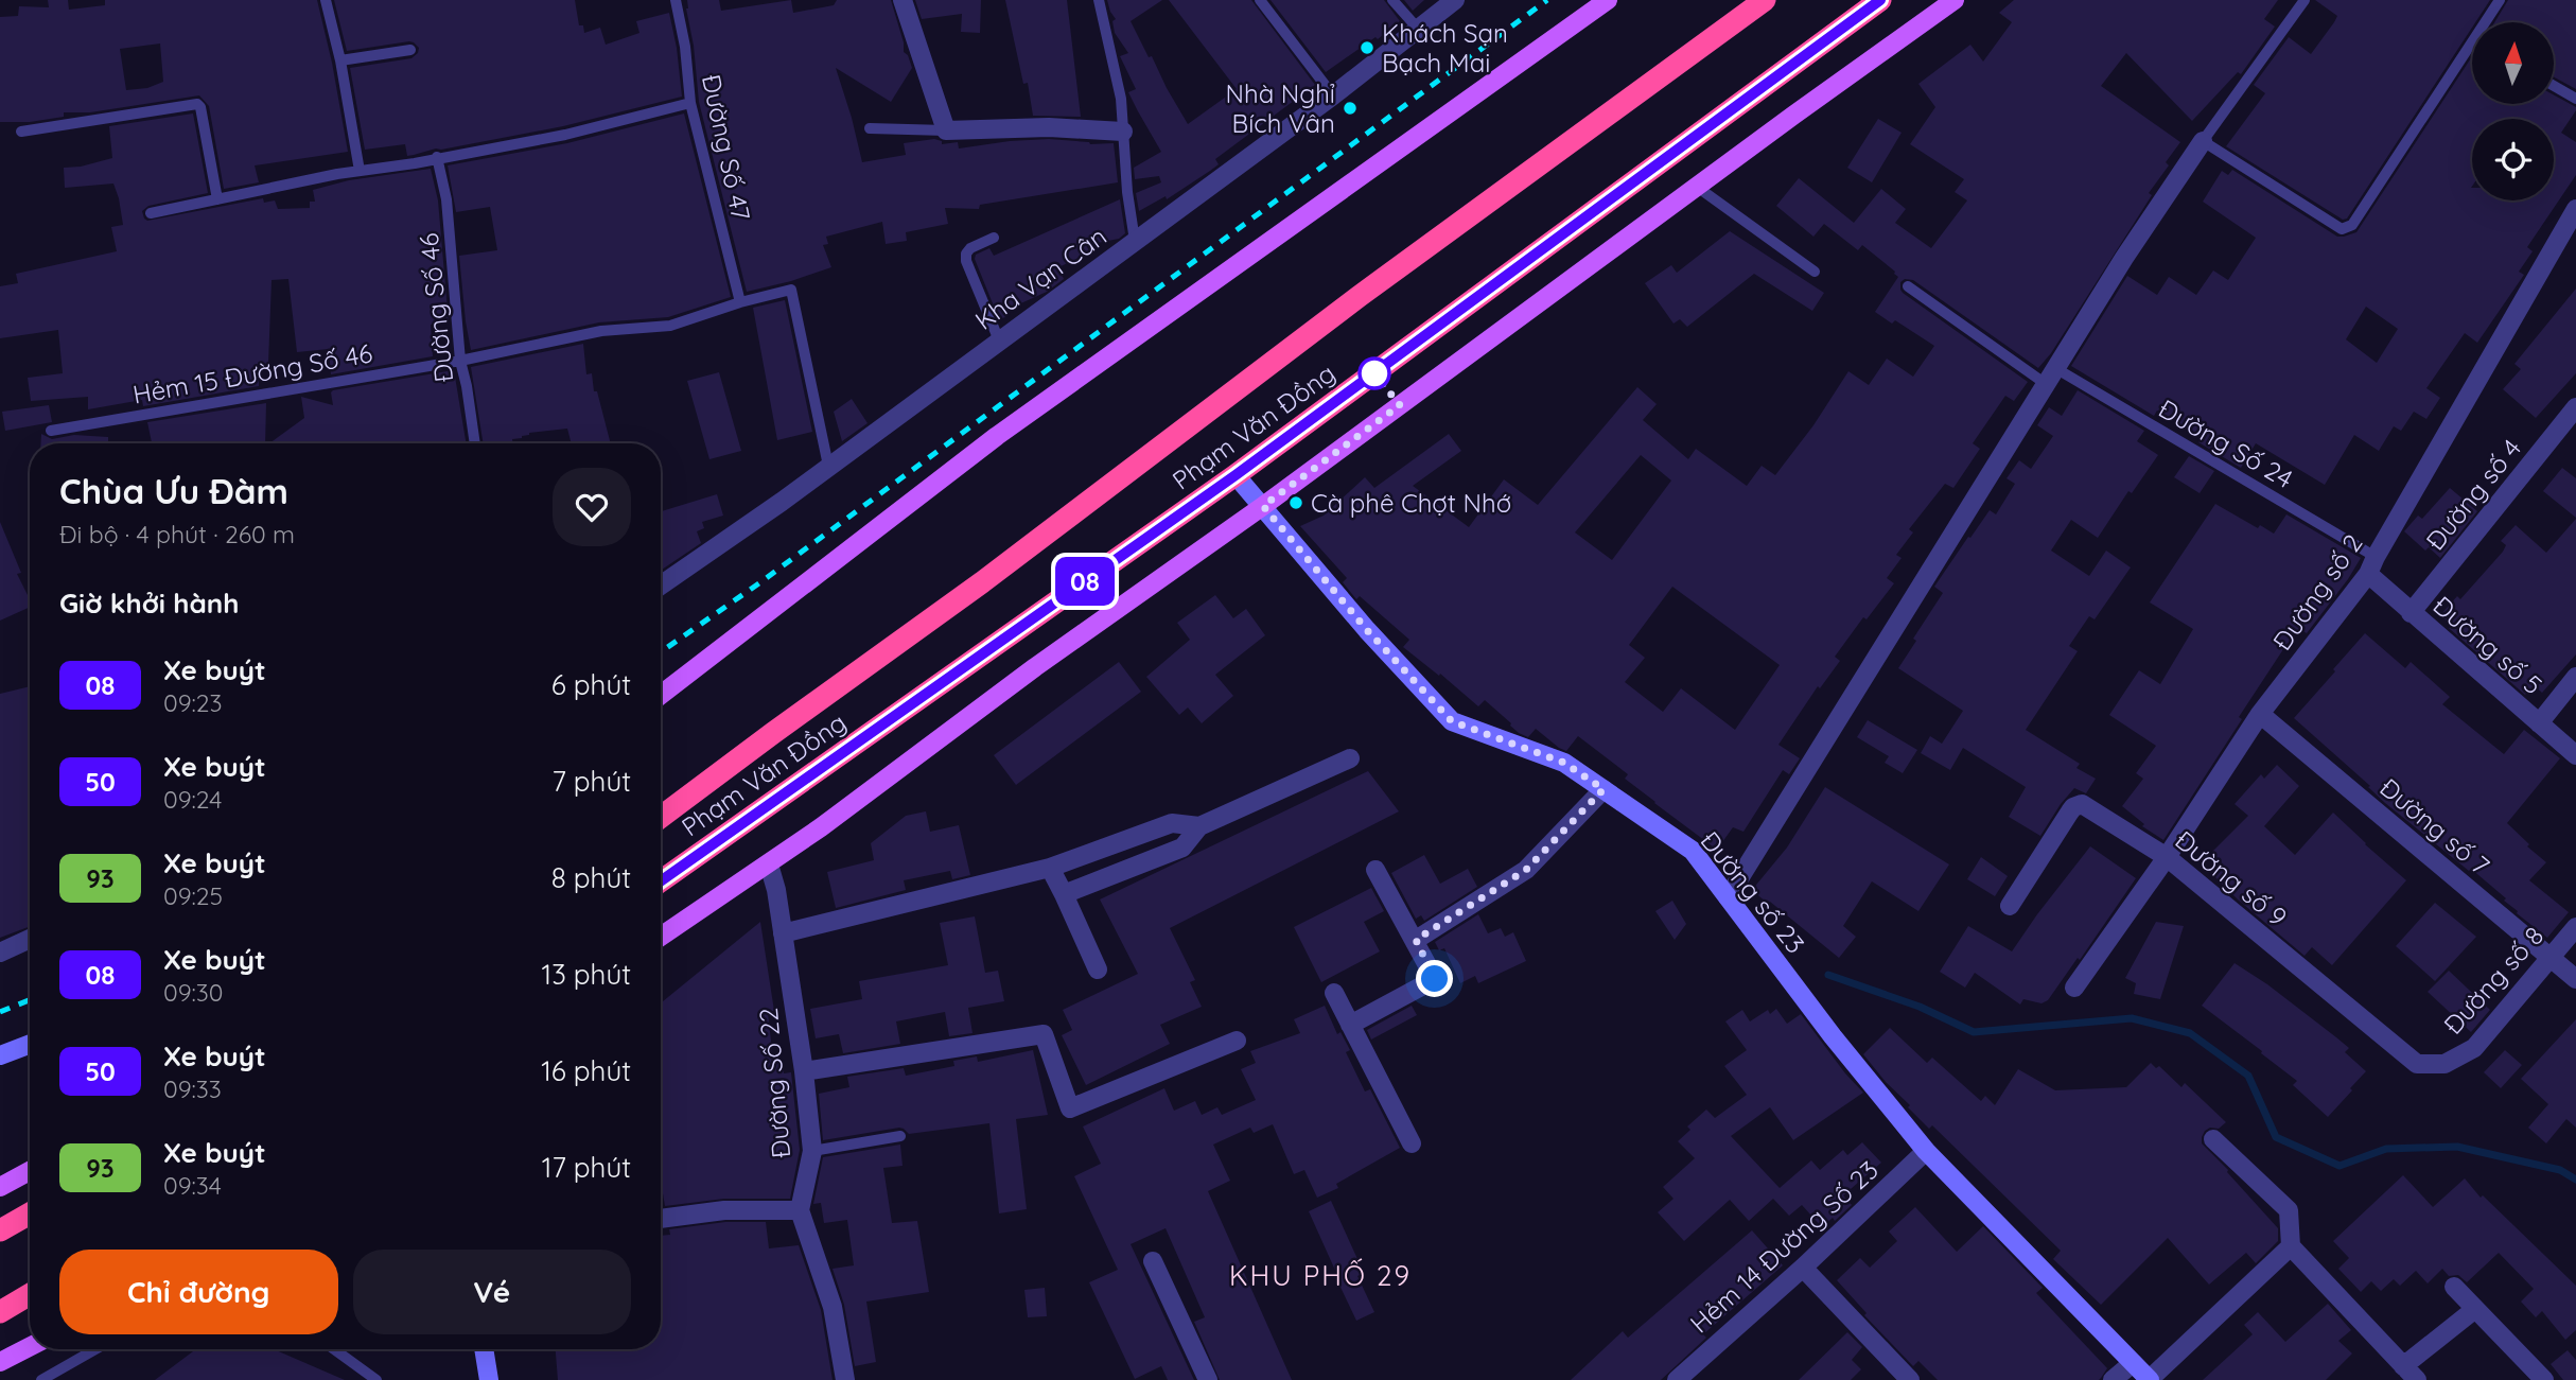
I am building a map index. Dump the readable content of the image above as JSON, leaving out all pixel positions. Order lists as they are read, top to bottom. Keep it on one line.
{"streets":{"highway":["Phạm Văn Đồng"],"street":["Kha Vạn Cân","Đường số 4","Đường số 2","Đường số 5","Đường số 7","Đường số 9","Đường số 23","Đường số 8","Đường Số 22","Hẻm 14 Đường Số 23"],"lane":["Đường Số 47","Đường Số 46","Hẻm 15 Đường Số 46","Đường Số 24"]},"crossings":[["Đường Số 47","Hẻm 15 Đường Số 46"],["Kha Vạn Cân","Hẻm 15 Đường Số 46"],["Đường Số 46","Hẻm 15 Đường Số 46"],["Phạm Văn Đồng","Đường số 23"],["Đường Số 24","Đường số 2"],["Đường Số 24","Đường số 5"],["Đường số 4","Đường số 5"],["Đường số 2","Đường số 5"],["Đường số 2","Đường số 7"],["Đường số 2","Đường số 9"],["Đường số 7","Đường số 8"],["Đường số 9","Đường số 8"],["Đường số 23","Hẻm 14 Đường Số 23"]],"districts":["KHU PHỐ 29"],"places":["Khách Sạn Bạch Mai","Nhà Nghỉ Bích Vân","Cà phê Chợt Nhớ"],"lines":["bus line 08"],"north":"top","page":{"on_map":"08","heading":[["Chùa Ưu Đàm","Đi bộ · 4 phút · 260 m"],"Giờ khởi hành"],"list":[{"mark":"08","name":"Xe buýt","note":"09:23","value":"6 phút"},{"mark":"50","name":"Xe buýt","note":"09:24","value":"7 phút"},{"mark":"93","name":"Xe buýt","note":"09:25","value":"8 phút"},{"mark":"08","name":"Xe buýt","note":"09:30","value":"13 phút"},{"mark":"50","name":"Xe buýt","note":"09:33","value":"16 phút"},{"mark":"93","name":"Xe buýt","note":"09:34","value":"17 phút"}],"buttons":["Chỉ đường","Vé"]}}
